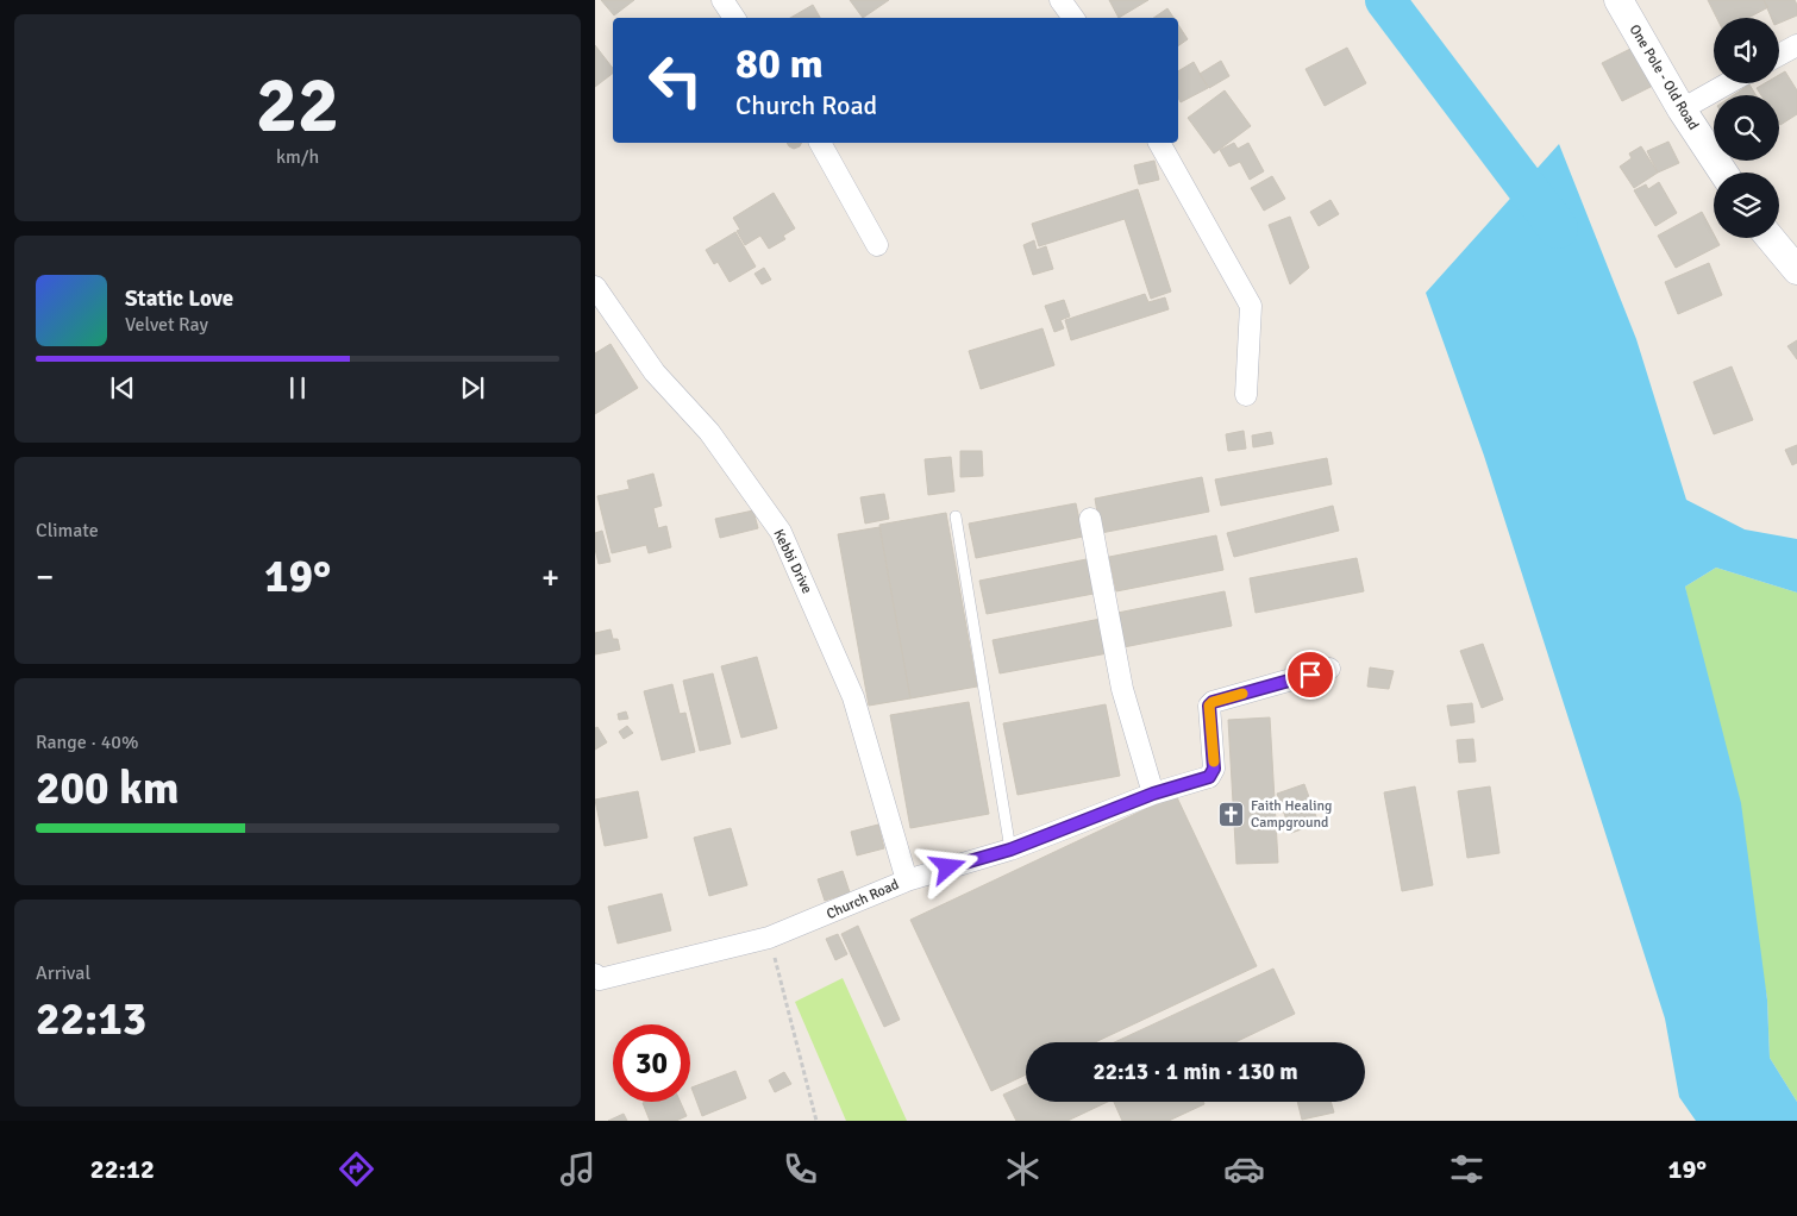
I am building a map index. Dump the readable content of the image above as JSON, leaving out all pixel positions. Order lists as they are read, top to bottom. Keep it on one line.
{"streets":{"street":["One Pole - Old Road","Kebbi Drive","Church Road"]},"crossings":[["Kebbi Drive","Church Road"]],"places":{"church":["Faith Healing Campground"]},"page":{"tile":[["22","km/h"],"Climate",["Range · 40%","200 km"],["Arrival","22:13"]],"turn":["80 m","Church Road"],"song":["Static Love","Velvet Ray"],"heat":["−","19°","+"],"limit":"30","trip":"22:13 · 1 min · 130 m","tabs":["22:12","19°"]}}
